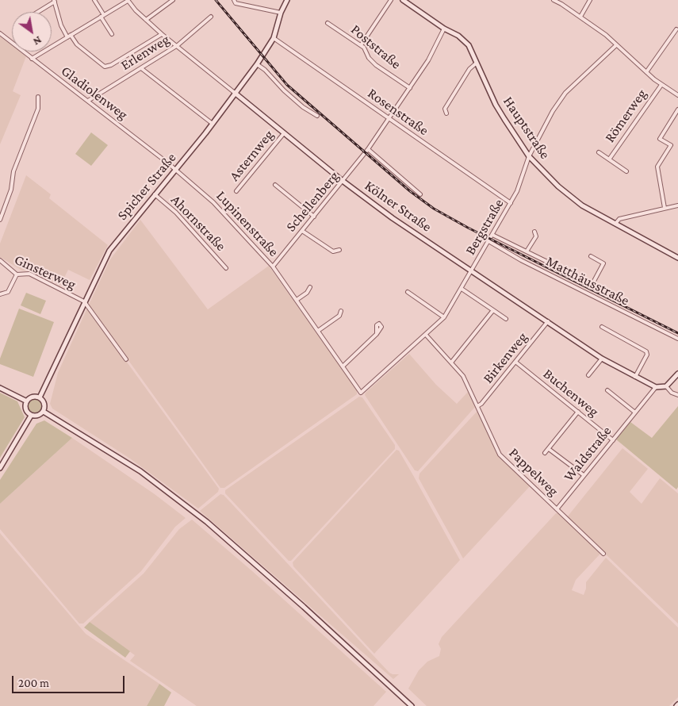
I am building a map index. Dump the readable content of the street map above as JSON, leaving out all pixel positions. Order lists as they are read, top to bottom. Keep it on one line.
{"streets":{"street":["Poststraße","Erlenweg","Gladiolenweg","Rosenstraße","Römerweg","Hauptstraße","Asternweg","Spicher Straße","Schellenberg","Kölner Straße","Ahornstraße","Lupinenstraße","Bergstraße","Ginsterweg","Matthäusstraße","Birkenweg","Buchenweg","Waldstraße","Pappelweg"]},"crossings":[["Poststraße","Schellenberg"],["Erlenweg","Gladiolenweg"],["Erlenweg","Kölner Straße"],["Gladiolenweg","Spicher Straße"],["Gladiolenweg","Lupinenstraße"],["Rosenstraße","Spicher Straße"],["Rosenstraße","Schellenberg"],["Rosenstraße","Bergstraße"],["Hauptstraße","Schellenberg"],["Hauptstraße","Bergstraße"],["Asternweg","Kölner Straße"],["Spicher Straße","Kölner Straße"],["Spicher Straße","Ahornstraße"],["Spicher Straße","Lupinenstraße"],["Spicher Straße","Ginsterweg"],["Schellenberg","Kölner Straße"],["Schellenberg","Lupinenstraße"],["Kölner Straße","Bergstraße"],["Kölner Straße","Birkenweg"],["Kölner Straße","Waldstraße"],["Lupinenstraße","Bergstraße"],["Bergstraße","Matthäusstraße"],["Bergstraße","Pappelweg"],["Birkenweg","Buchenweg"],["Birkenweg","Pappelweg"],["Buchenweg","Waldstraße"],["Waldstraße","Pappelweg"]],"scale_bar":"200 m","north":"bottom right"}
